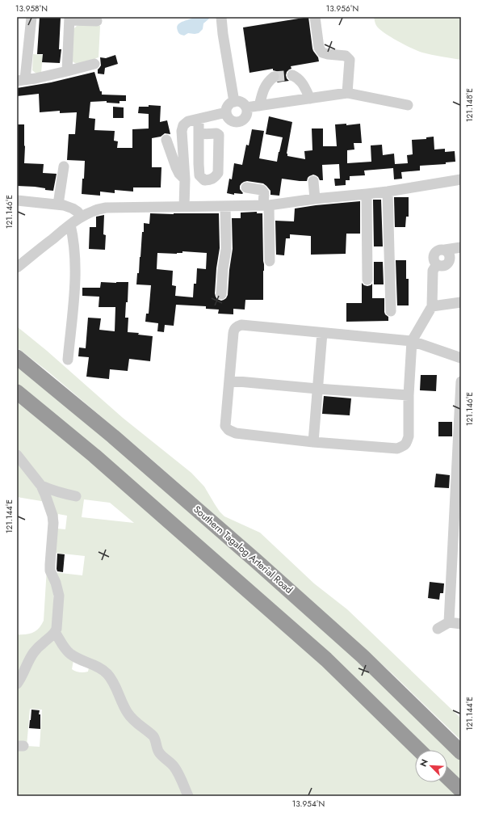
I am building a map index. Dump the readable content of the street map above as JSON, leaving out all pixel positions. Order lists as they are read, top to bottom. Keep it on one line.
{"streets":{"highway":["Southern Tagalog Arterial Road"]},"north":"top left","coordinates":["13.958°N","13.956°N","121.148°E","121.146°E","121.144°E","13.954°N"]}
